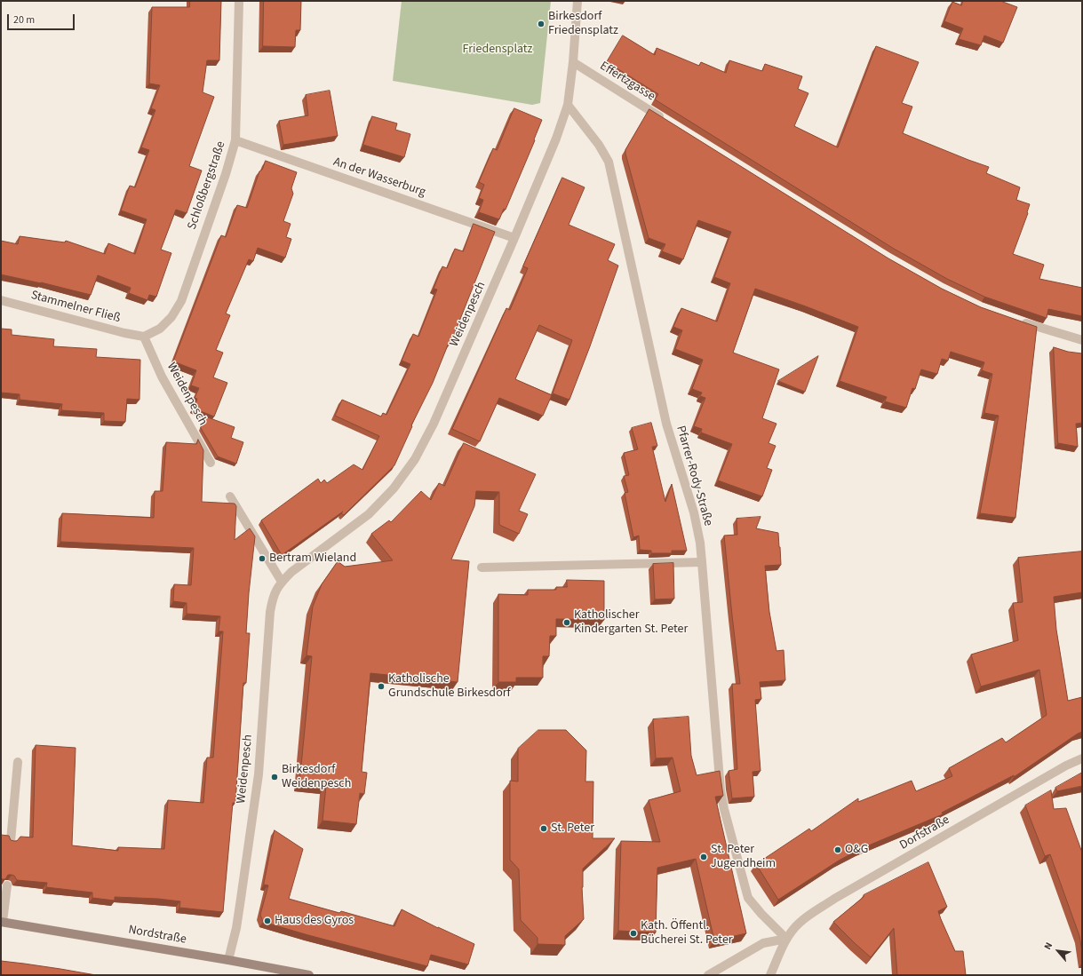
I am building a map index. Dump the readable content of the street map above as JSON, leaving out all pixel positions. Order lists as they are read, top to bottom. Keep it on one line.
{"streets":{"street":["Effertzgasse","An der Wasserburg","Schloßbergstraße","Stammelner Fließ","Weidenpesch","Pfarrer-Rody-Straße","Dorfstraße","Nordstraße"]},"crossings":[["Effertzgasse","Weidenpesch"],["An der Wasserburg","Schloßbergstraße"],["An der Wasserburg","Weidenpesch"],["Schloßbergstraße","Stammelner Fließ"],["Schloßbergstraße","Weidenpesch"],["Stammelner Fließ","Weidenpesch"],["Weidenpesch","Pfarrer-Rody-Straße"],["Weidenpesch","Nordstraße"],["Pfarrer-Rody-Straße","Dorfstraße"]],"parks":["Friedensplatz"],"places":["Birkesdorf Friedensplatz","Bertram Wieland","Katholischer Kindergarten St. Peter","Katholische Grundschule Birkesdorf","Birkesdorf Weidenpesch","St. Peter","O&G","St. Peter Jugendheim","Haus des Gyros","Kath. Öffentl. Bücherei St. Peter"],"scale_bar":"20 m","north":"top left"}
